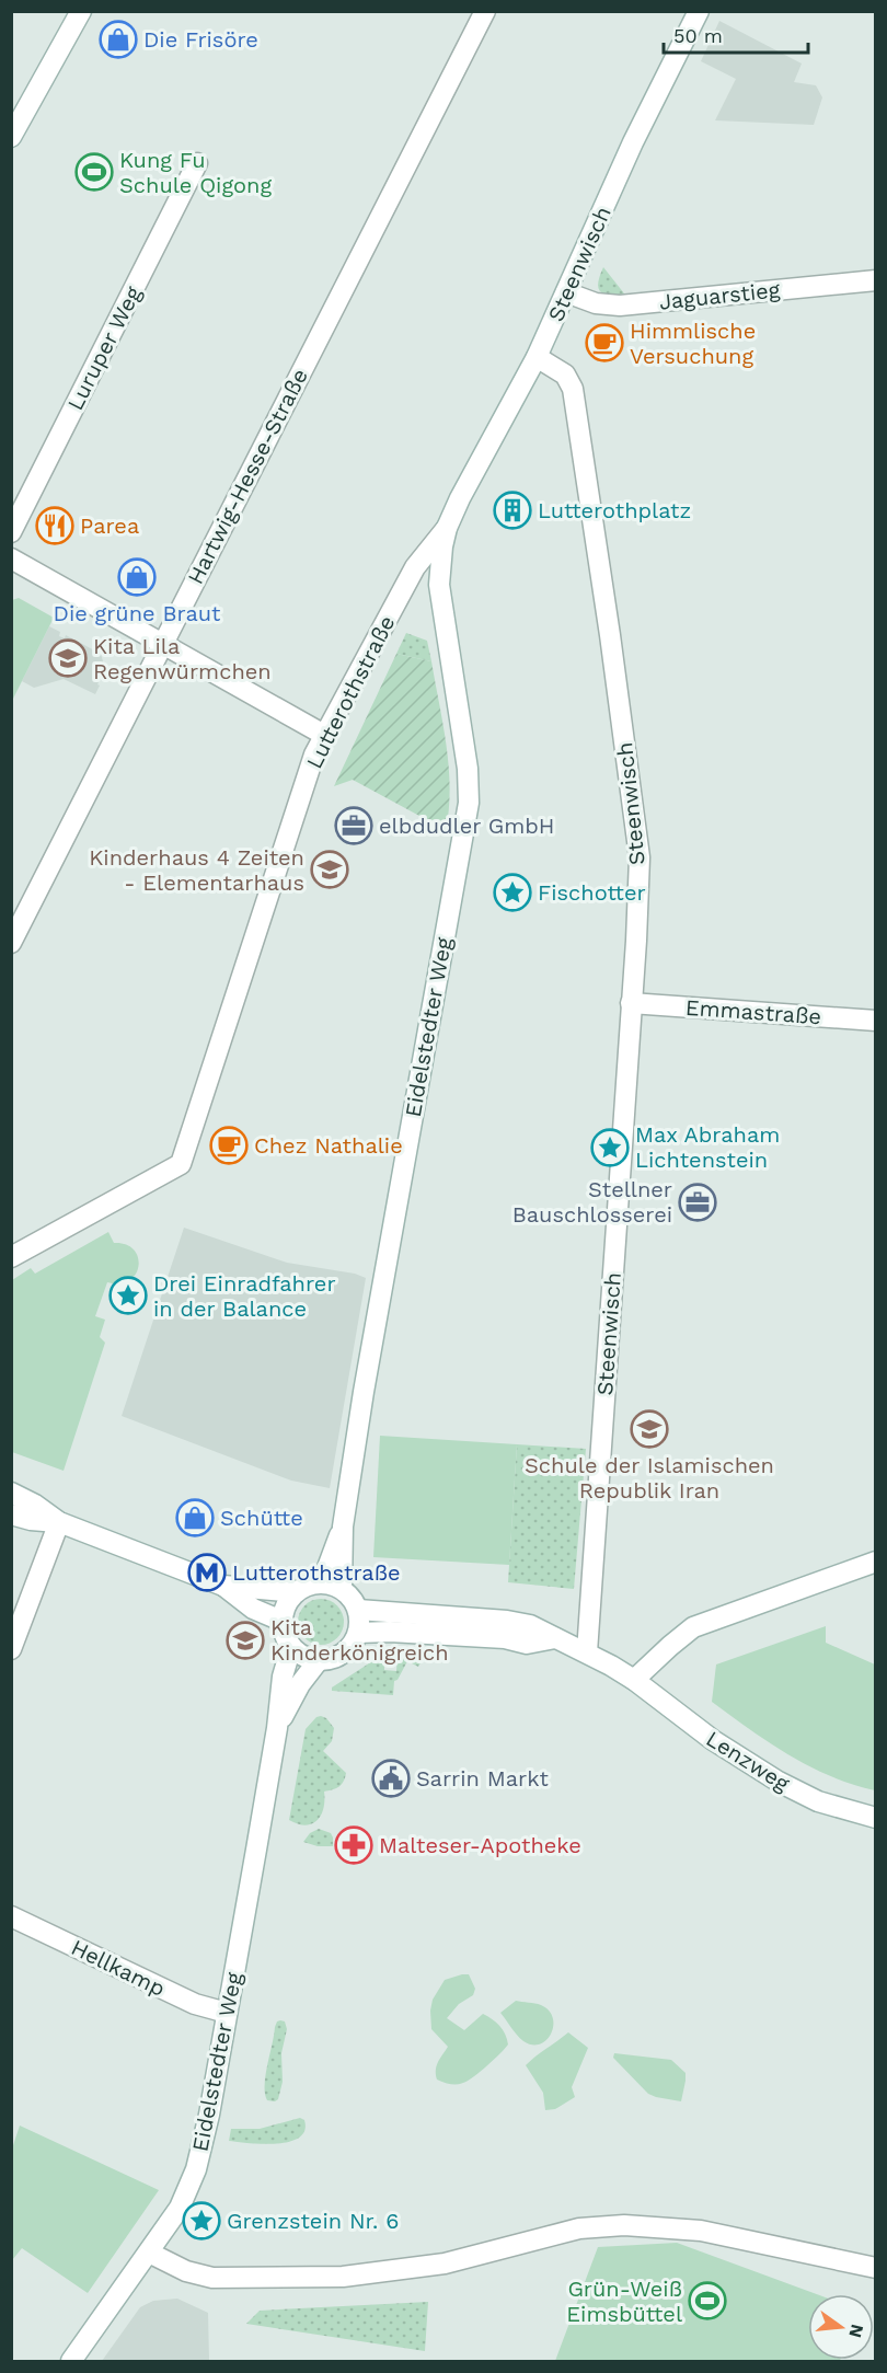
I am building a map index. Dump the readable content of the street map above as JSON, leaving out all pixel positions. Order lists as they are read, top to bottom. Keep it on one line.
{"streets":{"street":["Steenwisch","Jaguarstieg","Luruper Weg","Hartwig-Hesse-Straße","Lutterothstraße","Emmastraße","Eidelstedter Weg","Lenzweg","Hellkamp"]},"crossings":[["Steenwisch","Jaguarstieg"],["Steenwisch","Lutterothstraße"],["Steenwisch","Emmastraße"],["Steenwisch","Lenzweg"],["Lutterothstraße","Eidelstedter Weg"],["Eidelstedter Weg","Lenzweg"],["Eidelstedter Weg","Hellkamp"]],"places":{"shop":["Die Frisöre","Die grüne Braut","Schütte"],"sports":["Kung Fu Schule Qigong","Grün-Weiß Eimsbüttel"],"cafe":["Himmlische Versuchung","Chez Nathalie"],"building":["Lutterothplatz"],"restaurant":["Parea"],"school or university":["Kita Lila Regenwürmchen","Kinderhaus 4 Zeiten - Elementarhaus","Schule der Islamischen Republik Iran","Kita Kinderkönigreich"],"office":["elbdudler GmbH","Stellner Bauschlosserei"],"place":["Fischotter","Max Abraham Lichtenstein","Drei Einradfahrer in der Balance","Grenzstein Nr. 6"],"metro station":["Lutterothstraße"],"public building":["Sarrin Markt"],"pharmacy":["Malteser-Apotheke"]},"scale_bar":"50 m","north":"right"}
